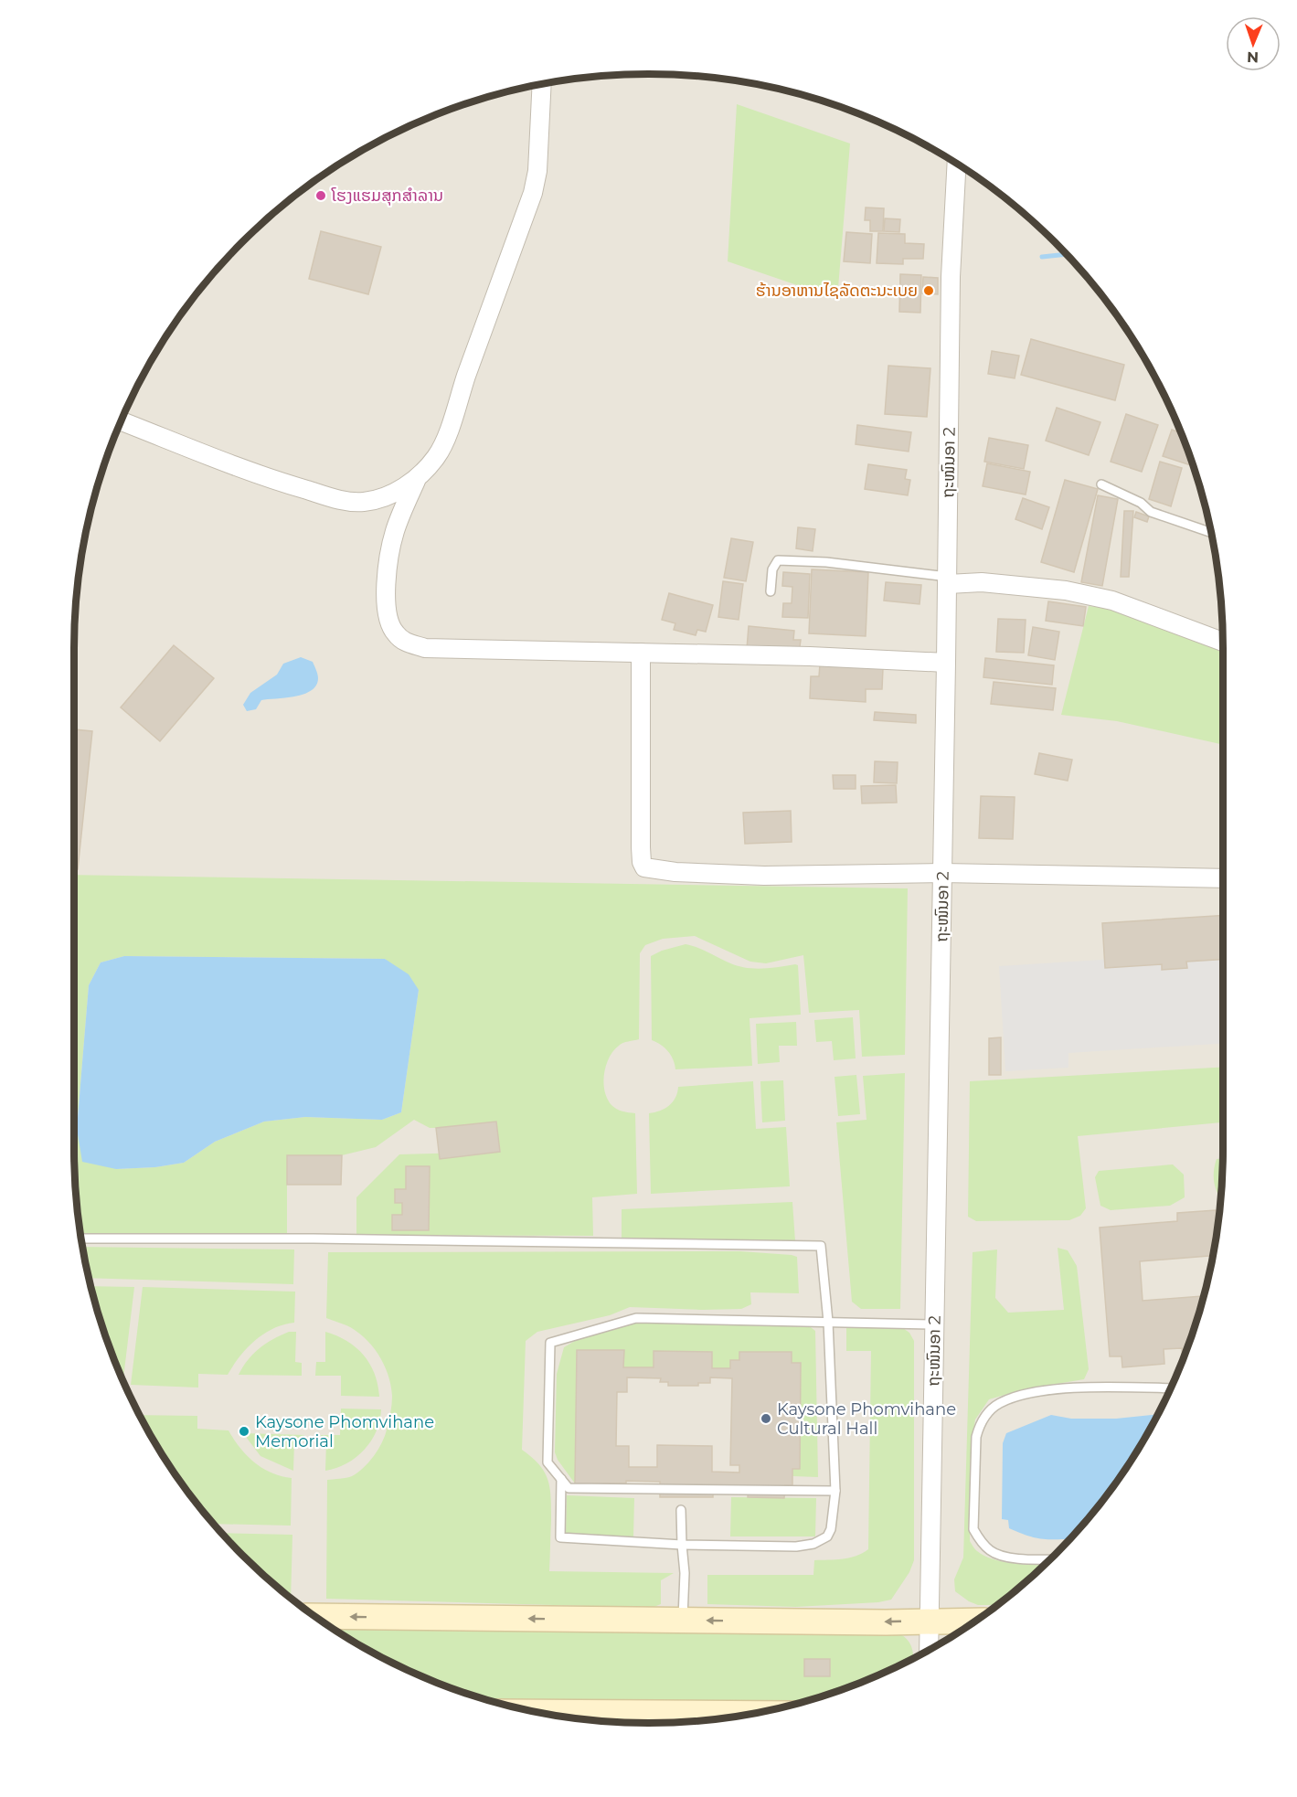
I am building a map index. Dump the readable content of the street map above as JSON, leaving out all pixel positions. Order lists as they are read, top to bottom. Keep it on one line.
{"streets":{"street":["ຖະໜົນອາ 2"]},"places":["ໂຮງແຮມສຸກສໍາລານ","ຮ້ານອາຫານໄຊລັດຕະນະເບຍ","Kaysone Phomvihane Cultural Hall","Kaysone Phomvihane Memorial"],"north":"bottom"}
